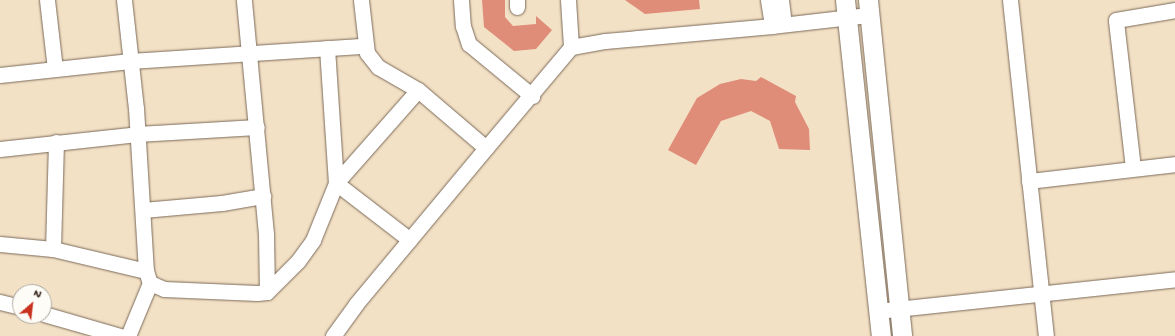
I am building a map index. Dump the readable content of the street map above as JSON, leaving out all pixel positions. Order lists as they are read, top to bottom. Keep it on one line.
{"north":"top right"}
